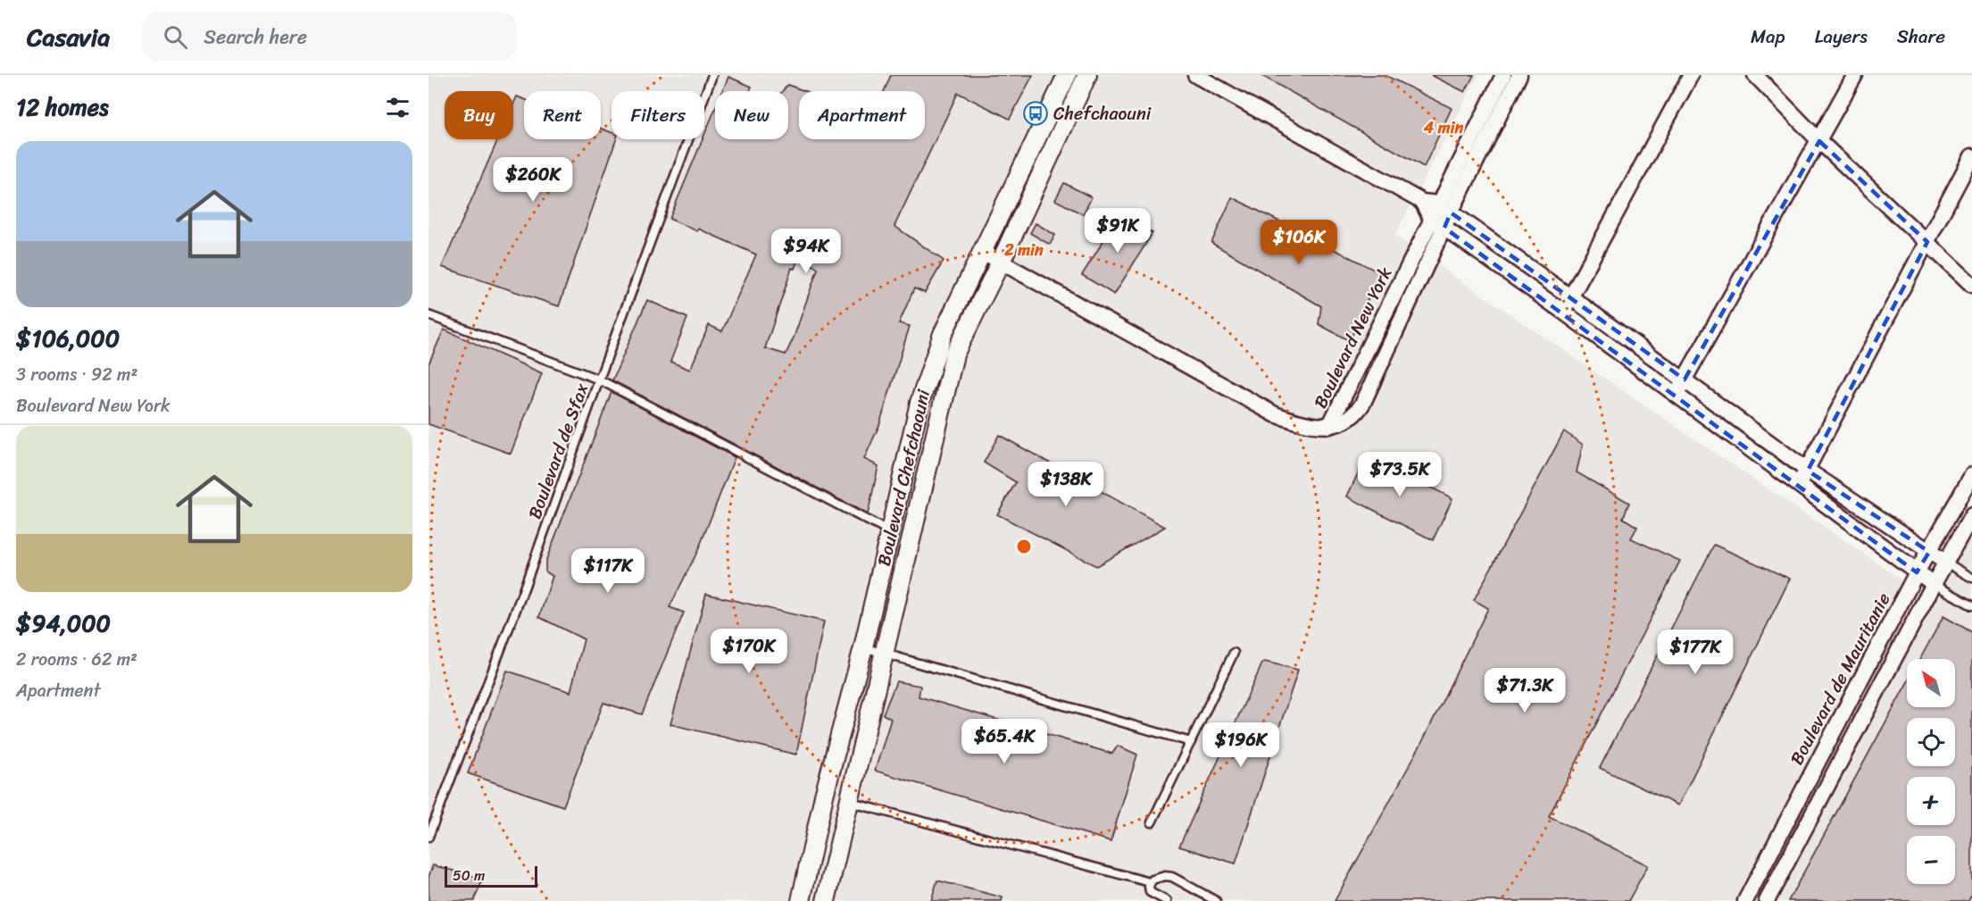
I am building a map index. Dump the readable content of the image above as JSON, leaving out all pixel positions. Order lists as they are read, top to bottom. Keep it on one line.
{"streets":{"street":["Boulevard New York","Boulevard Chefchaouni","Boulevard de Mauritanie"],"lane":["Boulevard de Sfax"]},"places":{"bus stop":["Chefchaouni"]},"scale_bar":"50 m","north":"top left","page":{"header":"Casavia","search":"Search here","nav":["Map","Layers","Share"],"heading":"12 homes","chip":["Buy","Rent","Filters","New","Apartment"],"list":[{"name":"$106,000","note":"3 rooms · 92 m² · Boulevard New York"},{"name":"$94,000","note":"2 rooms · 62 m² · Apartment"}],"price":["$260K","$91K","$106K","$94K","$73.5K","$138K","$117K","$170K","$177K","$71.3K","$65.4K","$196K"],"map_buttons":["+","−"],"scale":"50 m"},"rings":["4 min","2 min"]}
